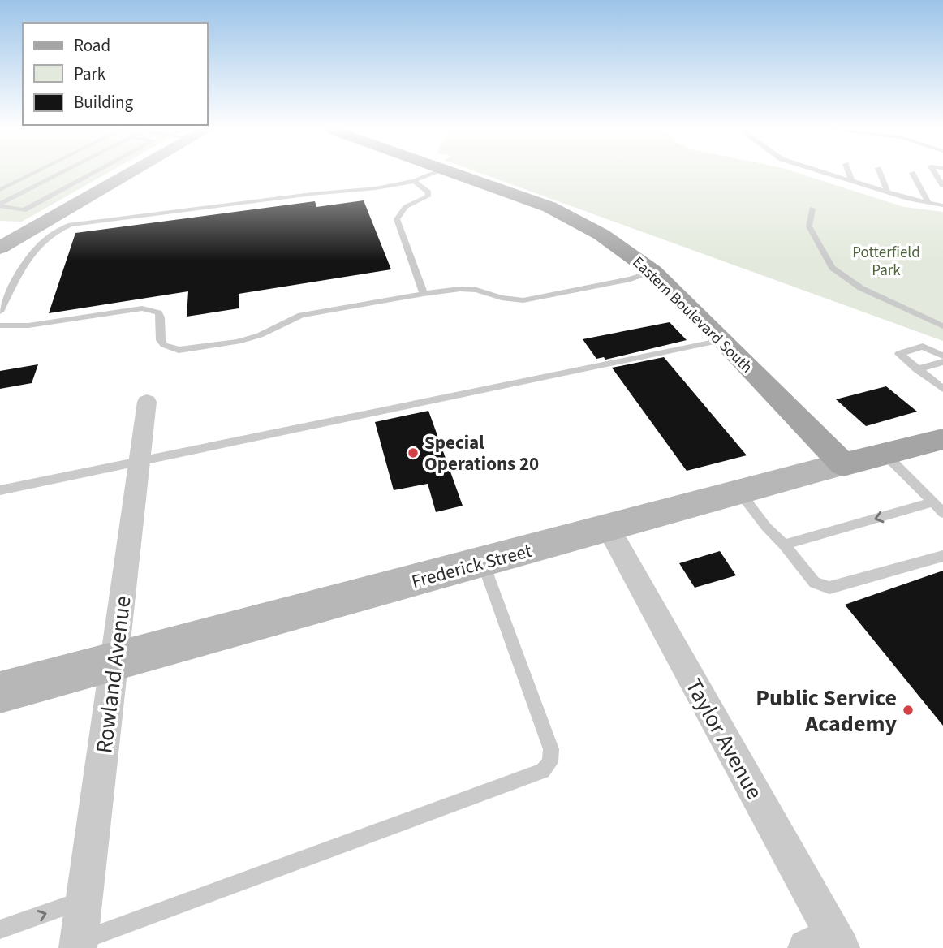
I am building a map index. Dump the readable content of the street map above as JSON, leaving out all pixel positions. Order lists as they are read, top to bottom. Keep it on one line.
{"streets":{"main road":["Eastern Boulevard South","Frederick Street"],"street":["Rowland Avenue","Taylor Avenue"]},"crossings":[["Eastern Boulevard South","Frederick Street"],["Frederick Street","Rowland Avenue"],["Frederick Street","Taylor Avenue"]],"parks":["Potterfield Park"],"places":["Special Operations 20","Public Service Academy"],"legend":["Road","Park","Building"]}
